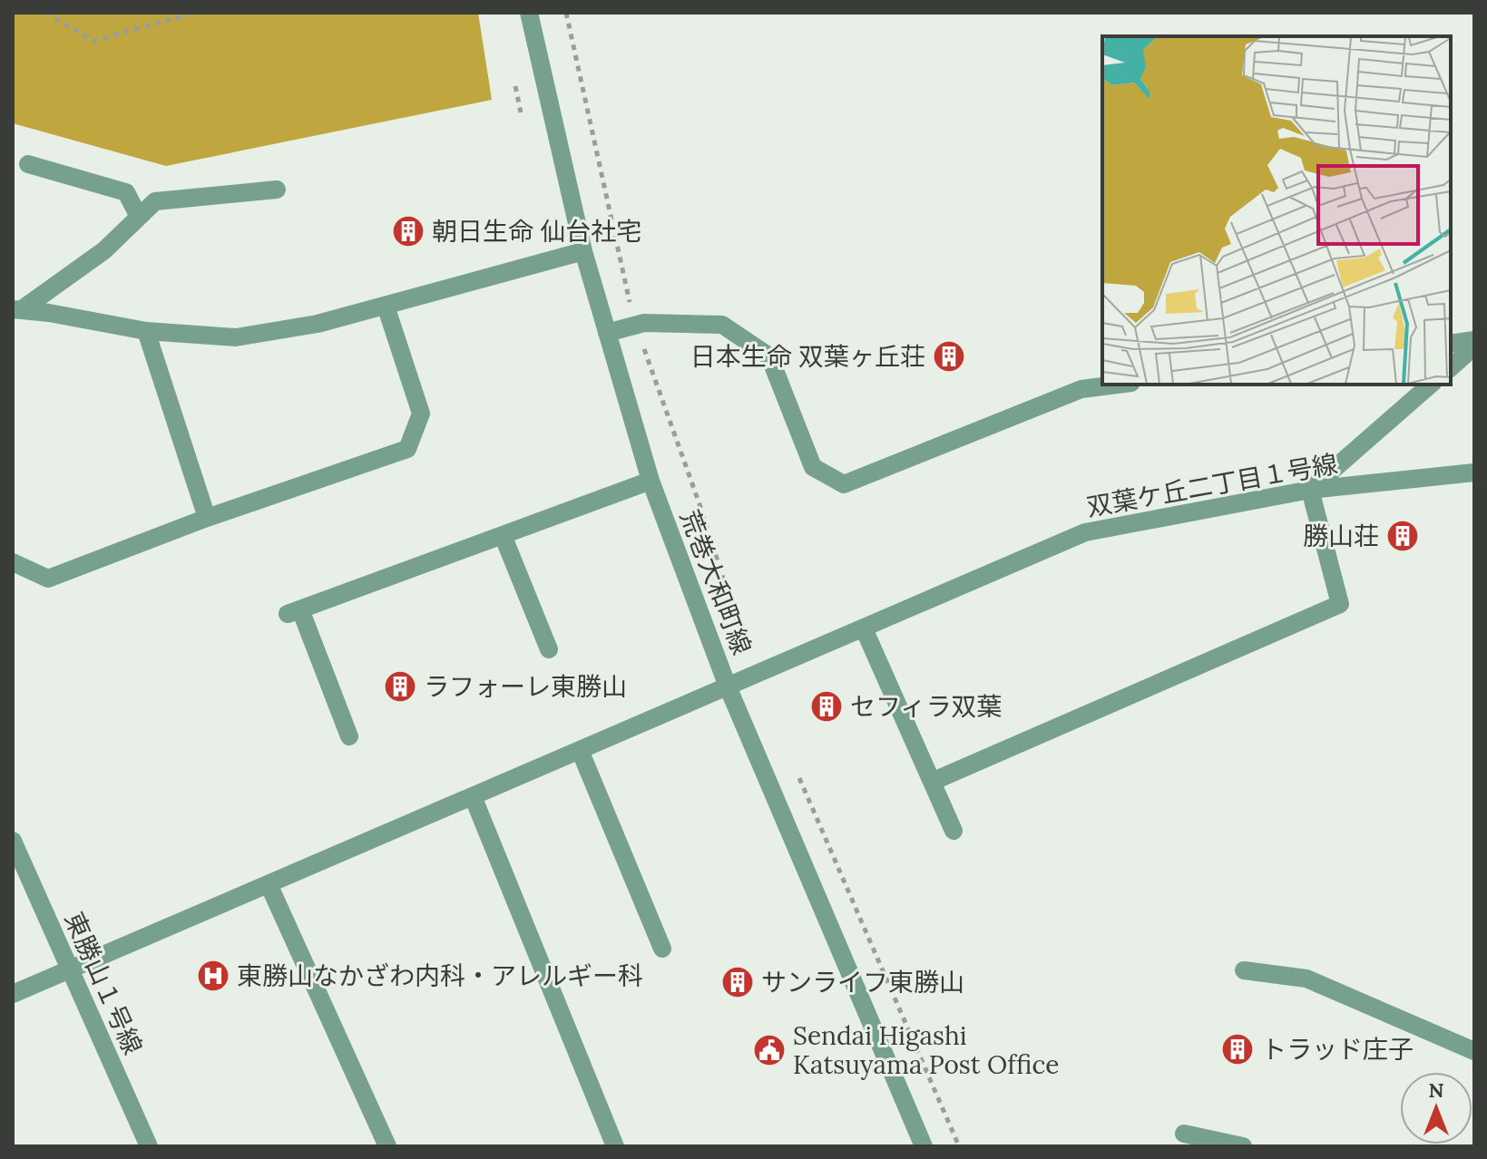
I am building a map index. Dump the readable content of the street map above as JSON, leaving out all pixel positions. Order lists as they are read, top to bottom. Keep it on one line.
{"streets":{"street":["双葉ケ丘二丁目１号線","荒巻大和町線","東勝山１号線"]},"crossings":[["双葉ケ丘二丁目１号線","荒巻大和町線"],["双葉ケ丘二丁目１号線","東勝山１号線"]],"places":{"building":["朝日生命 仙台社宅","日本生命 双葉ヶ丘荘","勝山荘","ラフォーレ東勝山","セフィラ双葉","サンライフ東勝山","トラッド庄子"],"hospital":["東勝山なかざわ内科・アレルギー科"],"public building":["Sendai Higashi Katsuyama Post Office"]},"north":"top"}
